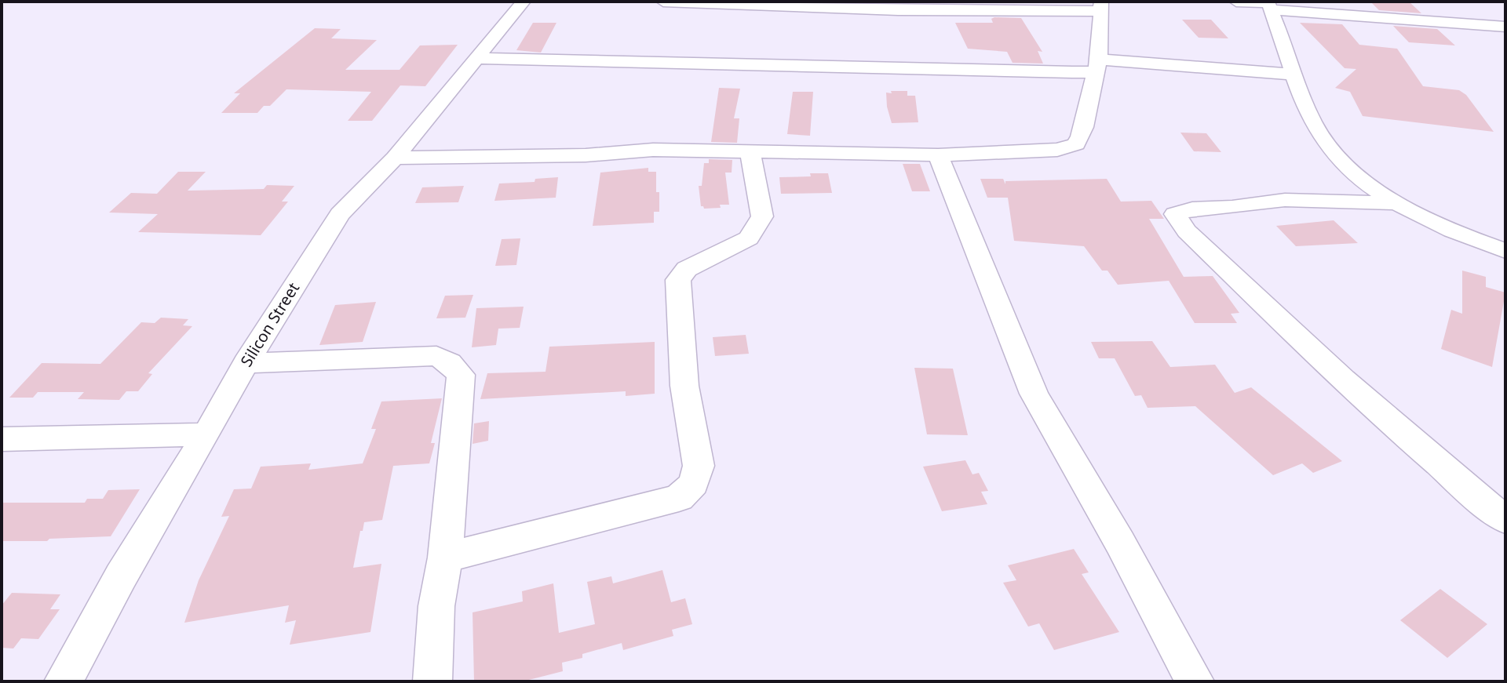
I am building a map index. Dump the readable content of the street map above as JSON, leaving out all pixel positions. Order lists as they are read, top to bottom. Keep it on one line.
{"streets":{"street":["Silicon Street"]}}
